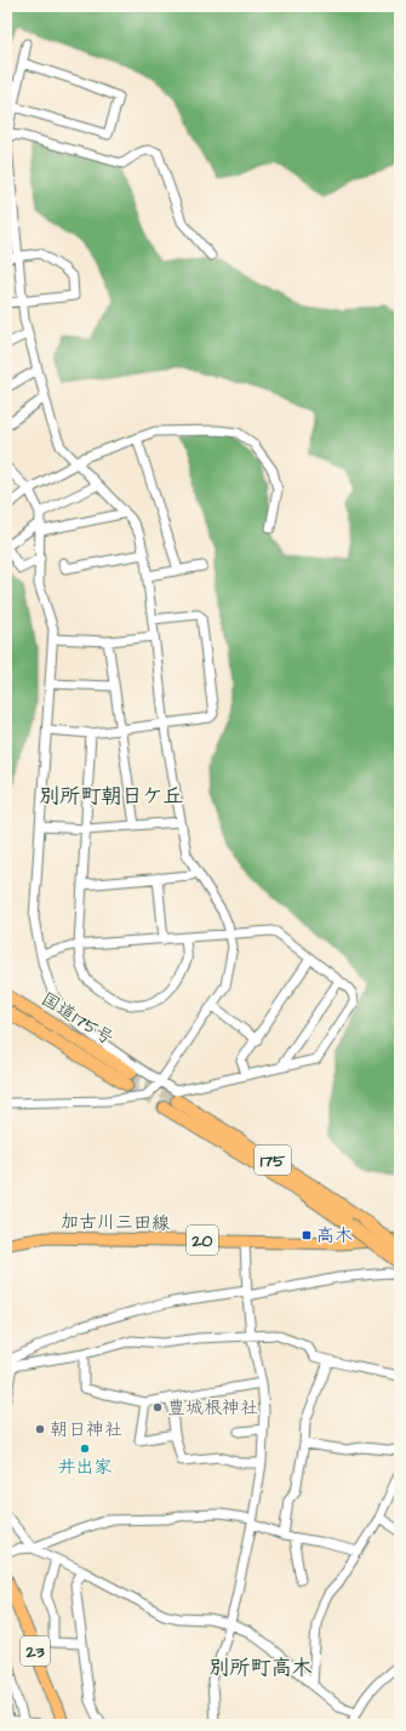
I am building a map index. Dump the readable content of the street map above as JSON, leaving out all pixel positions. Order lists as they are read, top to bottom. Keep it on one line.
{"streets":{"highway":["国道175号","175"],"main road":["加古川三田線","20","23"]},"districts":["別所町朝日ケ丘","別所町高木"],"places":{"transit":["高木"],"other":["豊城根神社","朝日神社","井出家"]}}
